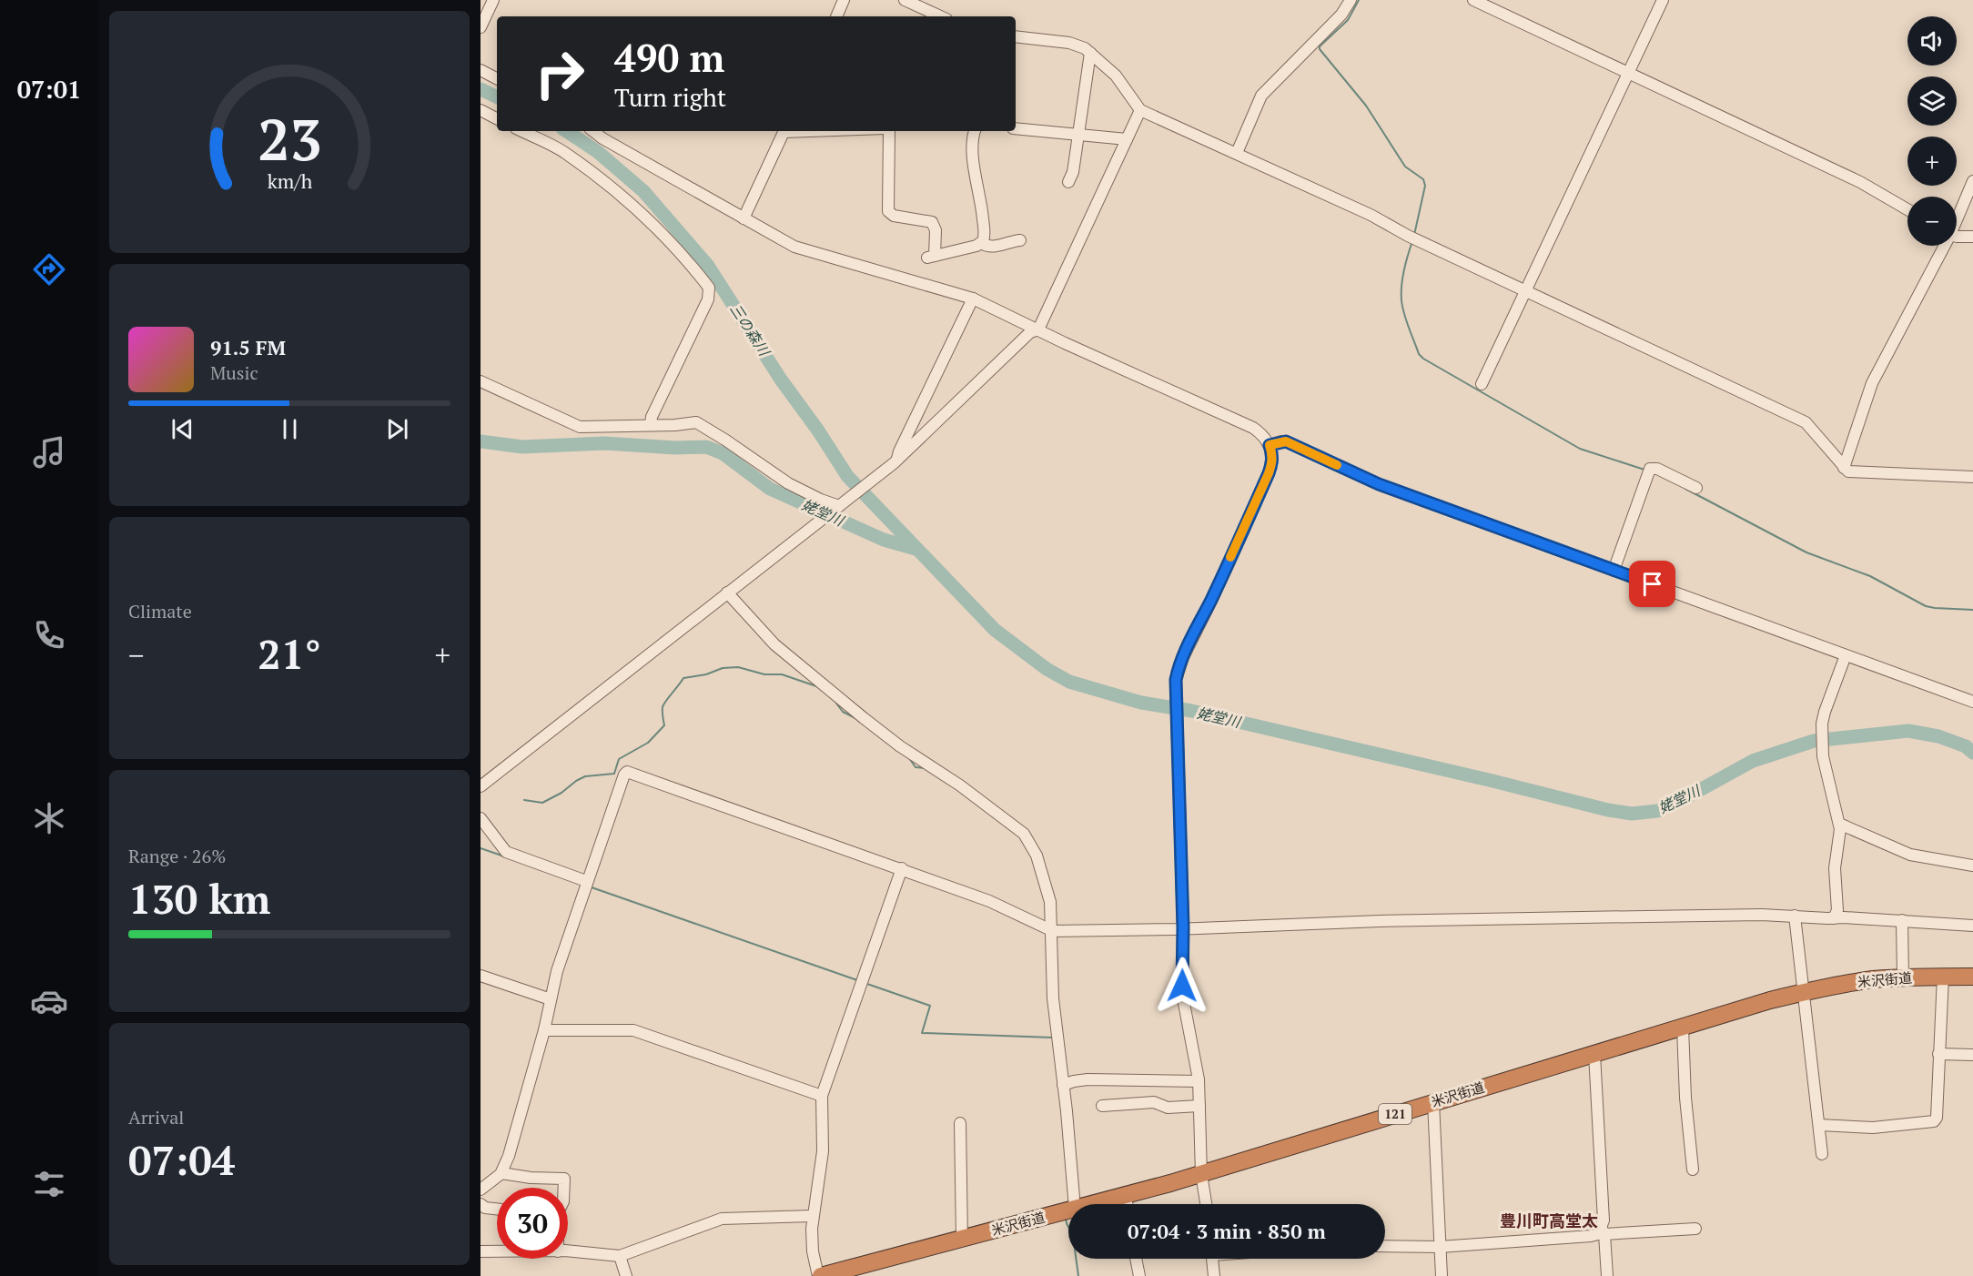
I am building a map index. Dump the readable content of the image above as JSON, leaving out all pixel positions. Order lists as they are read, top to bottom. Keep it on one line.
{"streets":{"highway":["米沢街道","121"]},"districts":["豊川町高堂太"],"water":["三の森川","姥堂川"],"page":{"tabs":"07:01","map_buttons":["+","−"],"turn":["490 m","Turn right"],"song":["91.5 FM","Music"],"tile":["Climate",["Range · 26%","130 km"],["Arrival","07:04"]],"heat":["−","21°","+"],"limit":"30","trip":"07:04 · 3 min · 850 m","gauge":["23","km/h"]}}
